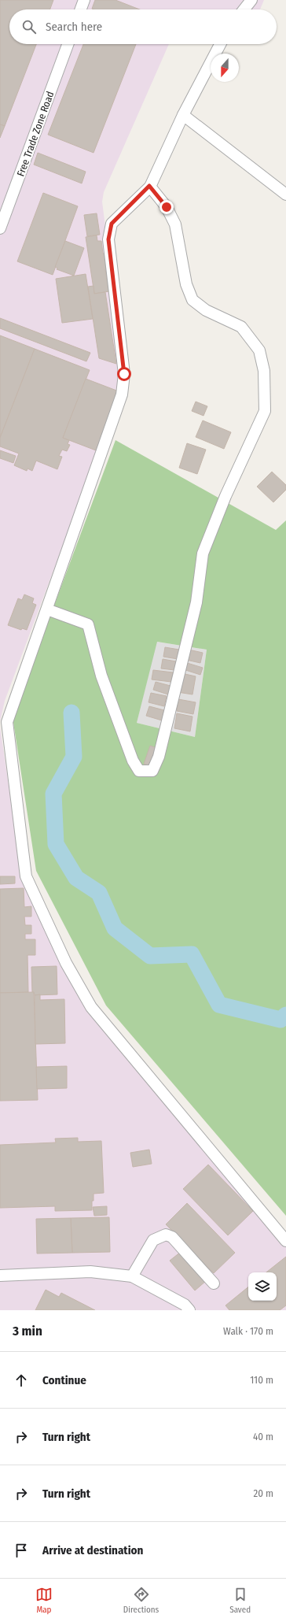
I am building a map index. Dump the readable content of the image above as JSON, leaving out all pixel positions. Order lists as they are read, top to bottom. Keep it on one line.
{"streets":{"street":["Free Trade Zone Road"]},"north":"bottom","page":{"search":"Search here","heading":["3 min","Walk · 170 m"],"list":[["Continue","110 m"],["Turn right","40 m"],["Turn right","20 m"],"Arrive at destination"],"nav":["Map","Directions","Saved"]}}
